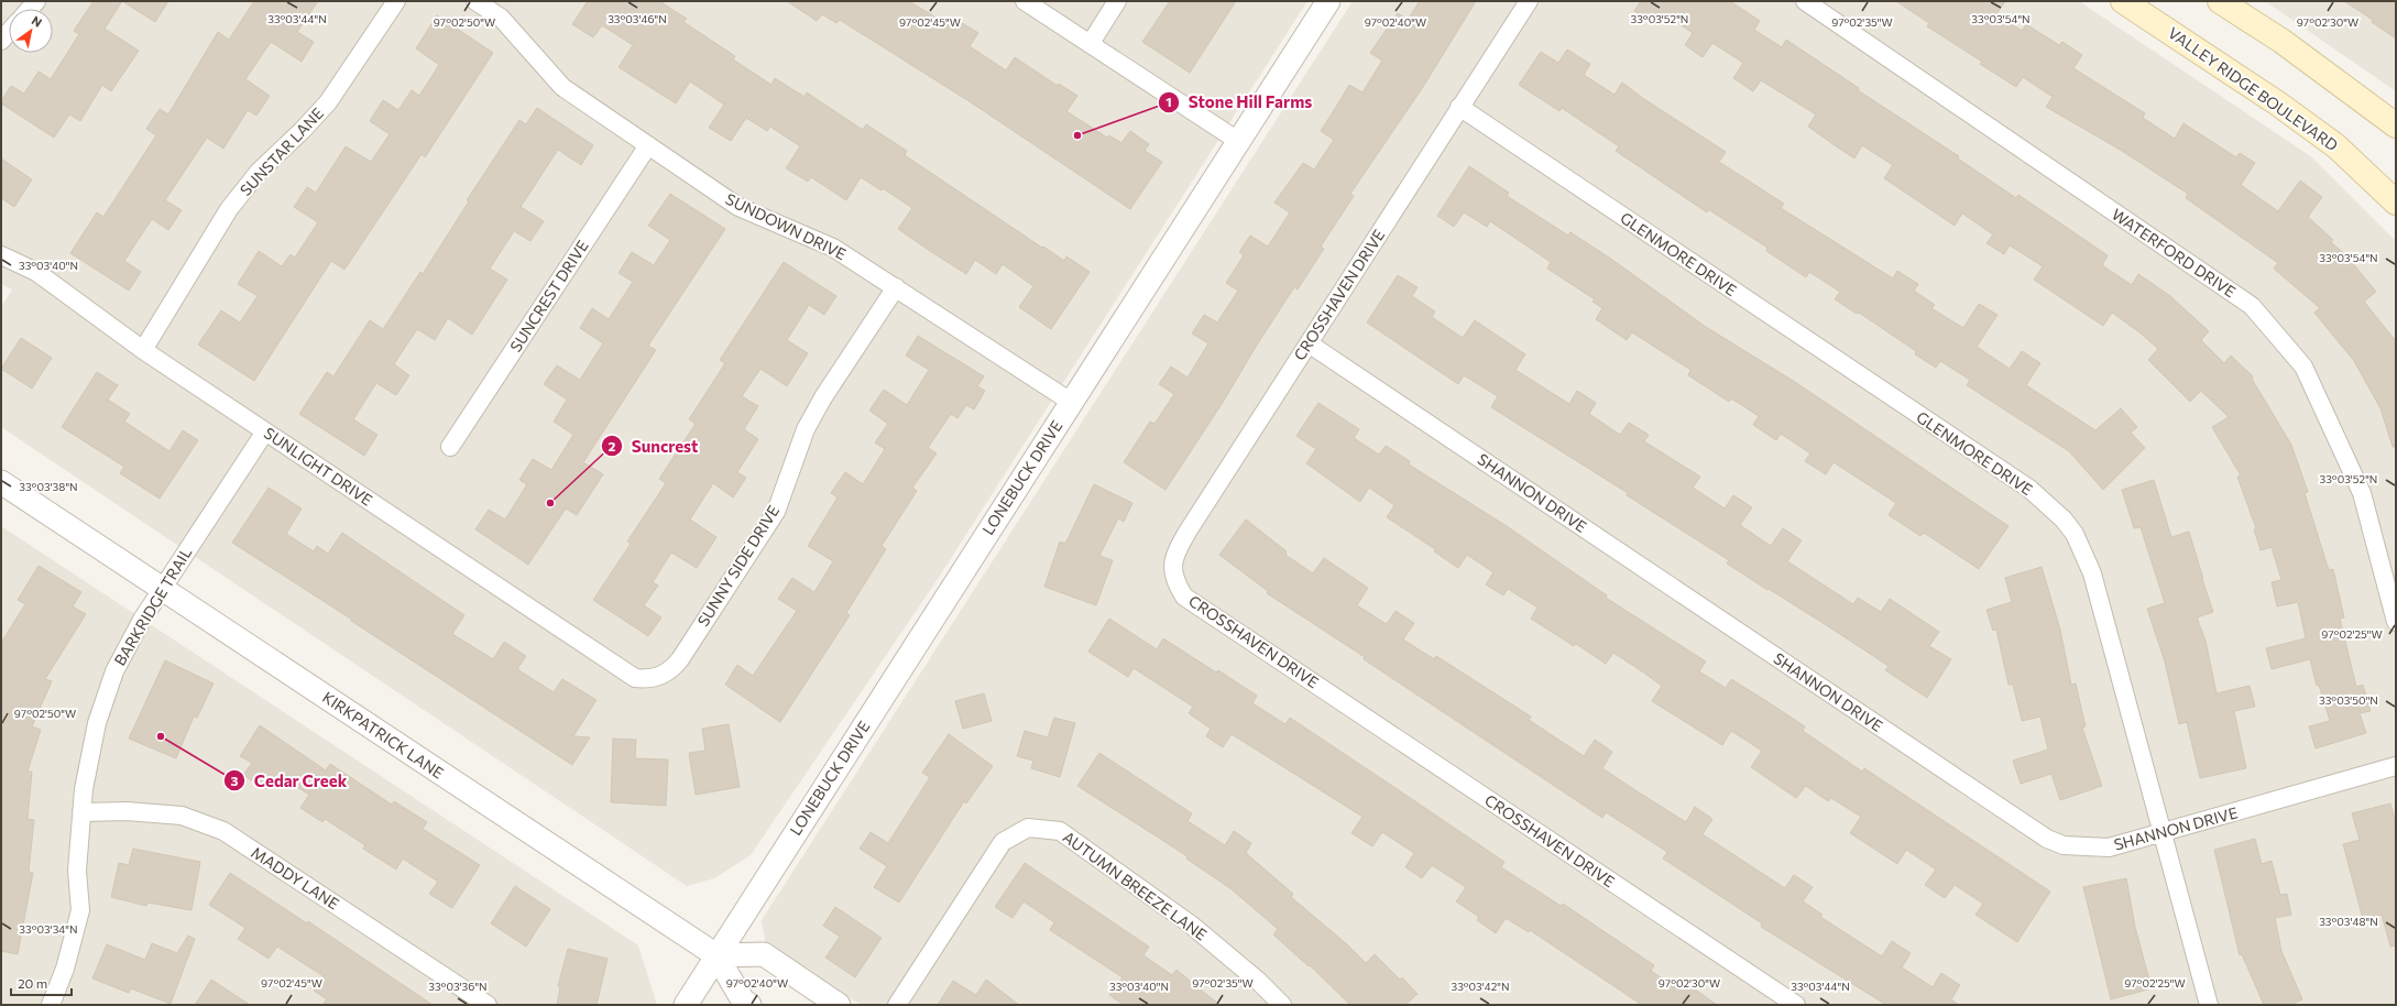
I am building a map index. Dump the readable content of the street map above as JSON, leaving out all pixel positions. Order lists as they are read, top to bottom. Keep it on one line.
{"streets":{"main road":["VALLEY RIDGE BOULEVARD"],"street":["SUNSTAR LANE","SUNDOWN DRIVE","WATERFORD DRIVE","GLENMORE DRIVE","CROSSHAVEN DRIVE","SUNCREST DRIVE","SUNLIGHT DRIVE","LONEBUCK DRIVE","SHANNON DRIVE","SUNNY SIDE DRIVE","BARKRIDGE TRAIL","KIRKPATRICK LANE","MADDY LANE","AUTUMN BREEZE LANE"]},"crossings":[["SUNSTAR LANE","SUNLIGHT DRIVE"],["SUNDOWN DRIVE","SUNCREST DRIVE"],["SUNDOWN DRIVE","LONEBUCK DRIVE"],["SUNDOWN DRIVE","SUNNY SIDE DRIVE"],["GLENMORE DRIVE","CROSSHAVEN DRIVE"],["GLENMORE DRIVE","SHANNON DRIVE"],["CROSSHAVEN DRIVE","SHANNON DRIVE"],["SUNLIGHT DRIVE","SUNNY SIDE DRIVE"],["SUNLIGHT DRIVE","BARKRIDGE TRAIL"],["LONEBUCK DRIVE","KIRKPATRICK LANE"],["BARKRIDGE TRAIL","KIRKPATRICK LANE"],["BARKRIDGE TRAIL","MADDY LANE"]],"places":["Stone Hill Farms","Suncrest","Cedar Creek"],"scale_bar":"20 m","north":"top right","coordinates":["33°03'44\"N","33°03'46\"N","33°03'52\"N","33°03'54\"N","97°02'45\"W","97°02'40\"W","97°02'35\"W","97°02'30\"W","97°02'50\"W","33°03'40\"N","33°03'38\"N","97°02'25\"W","33°03'50\"N","33°03'48\"N","33°03'34\"N","33°03'36\"N","33°03'42\"N"]}
